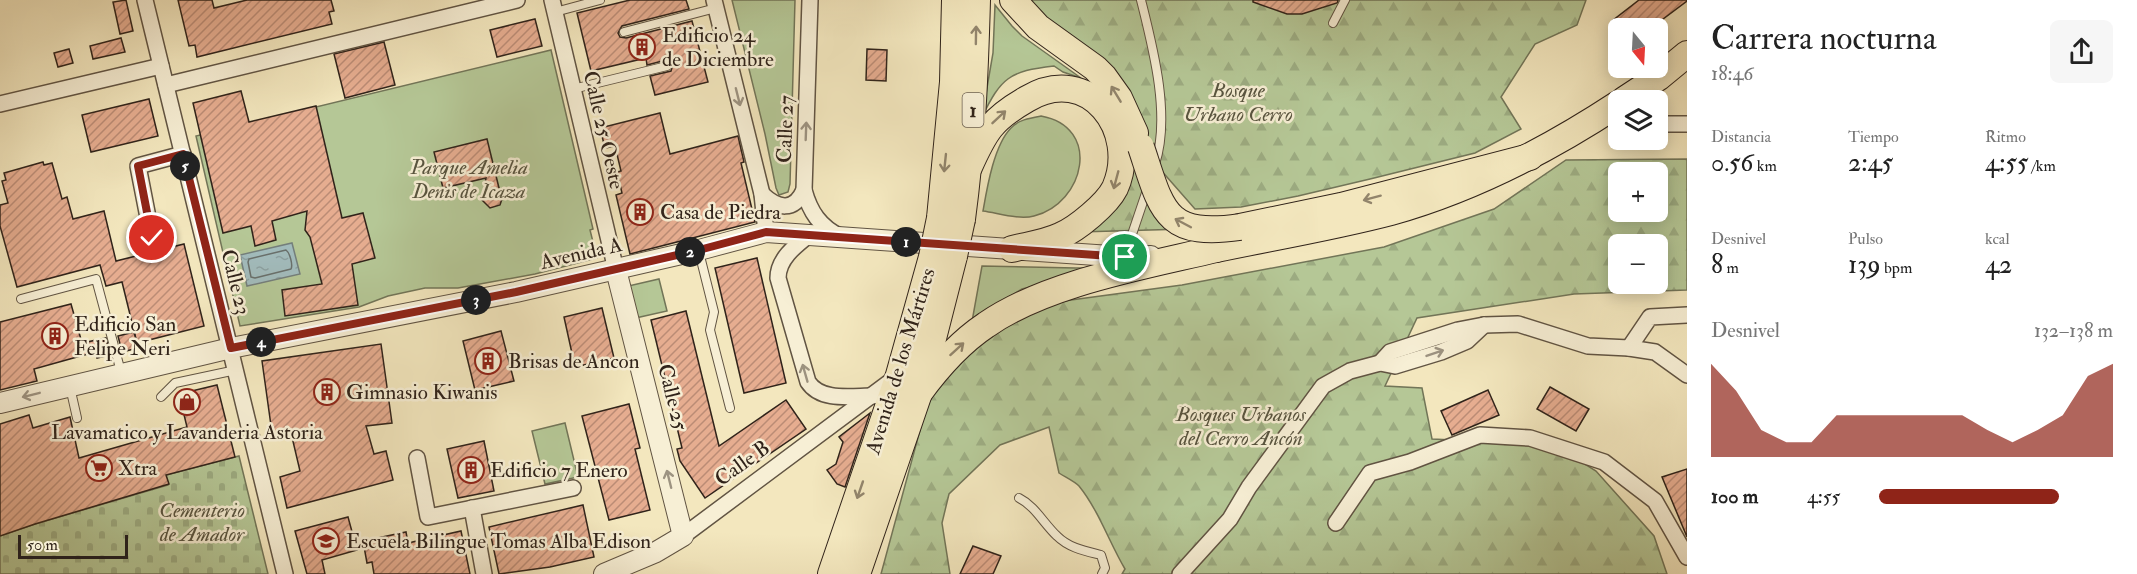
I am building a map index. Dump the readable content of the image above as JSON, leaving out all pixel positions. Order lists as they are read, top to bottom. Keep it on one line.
{"streets":{"main road":["1","Avenida de los Mártires"],"street":["Calle 27","Calle 25 Oeste","Avenida A","Calle 23","Calle 25","Calle B"]},"crossings":[["Calle 27","Avenida A"],["Calle 25 Oeste","Avenida A"],["Calle 25 Oeste","Calle 25"],["Avenida A","Calle 23"],["Avenida A","Calle 25"],["Avenida de los Mártires","Calle B"],["Calle 25","Calle B"]],"one_way":["Calle 25"],"parks":["Bosque Urbano Cerro","Parque Amelia Denis de Icaza","Bosques Urbanos del Cerro Ancón","Cementerio de Amador"],"places":{"building":["Edificio 24 de Diciembre","Casa de Piedra","Edificio San Felipe Neri","Brisas de Ancon","Gimnasio Kiwanis","Edificio 7 Enero"],"shop":["Lavamatico y Lavanderia Astoria"],"supermarket":["Xtra"],"school or university":["Escuela Bilingue Tomas Alba Edison"]},"scale_bar":"50 m","north":"bottom","page":{"heading":["Carrera nocturna","18:46"],"map_buttons":["+","−"],"stats":[["Distancia","0.56 km"],["Tiempo","2:45"],["Ritmo","4:55 /km"],["Desnivel","8 m"],["Pulso","139 bpm"],["kcal","42"]],"pins":["5","1","2","3","4"],"chart":["Desnivel","132–138 m"],"list":[{"name":"100 m","note":"4:55"}],"scale":"50 m"}}
